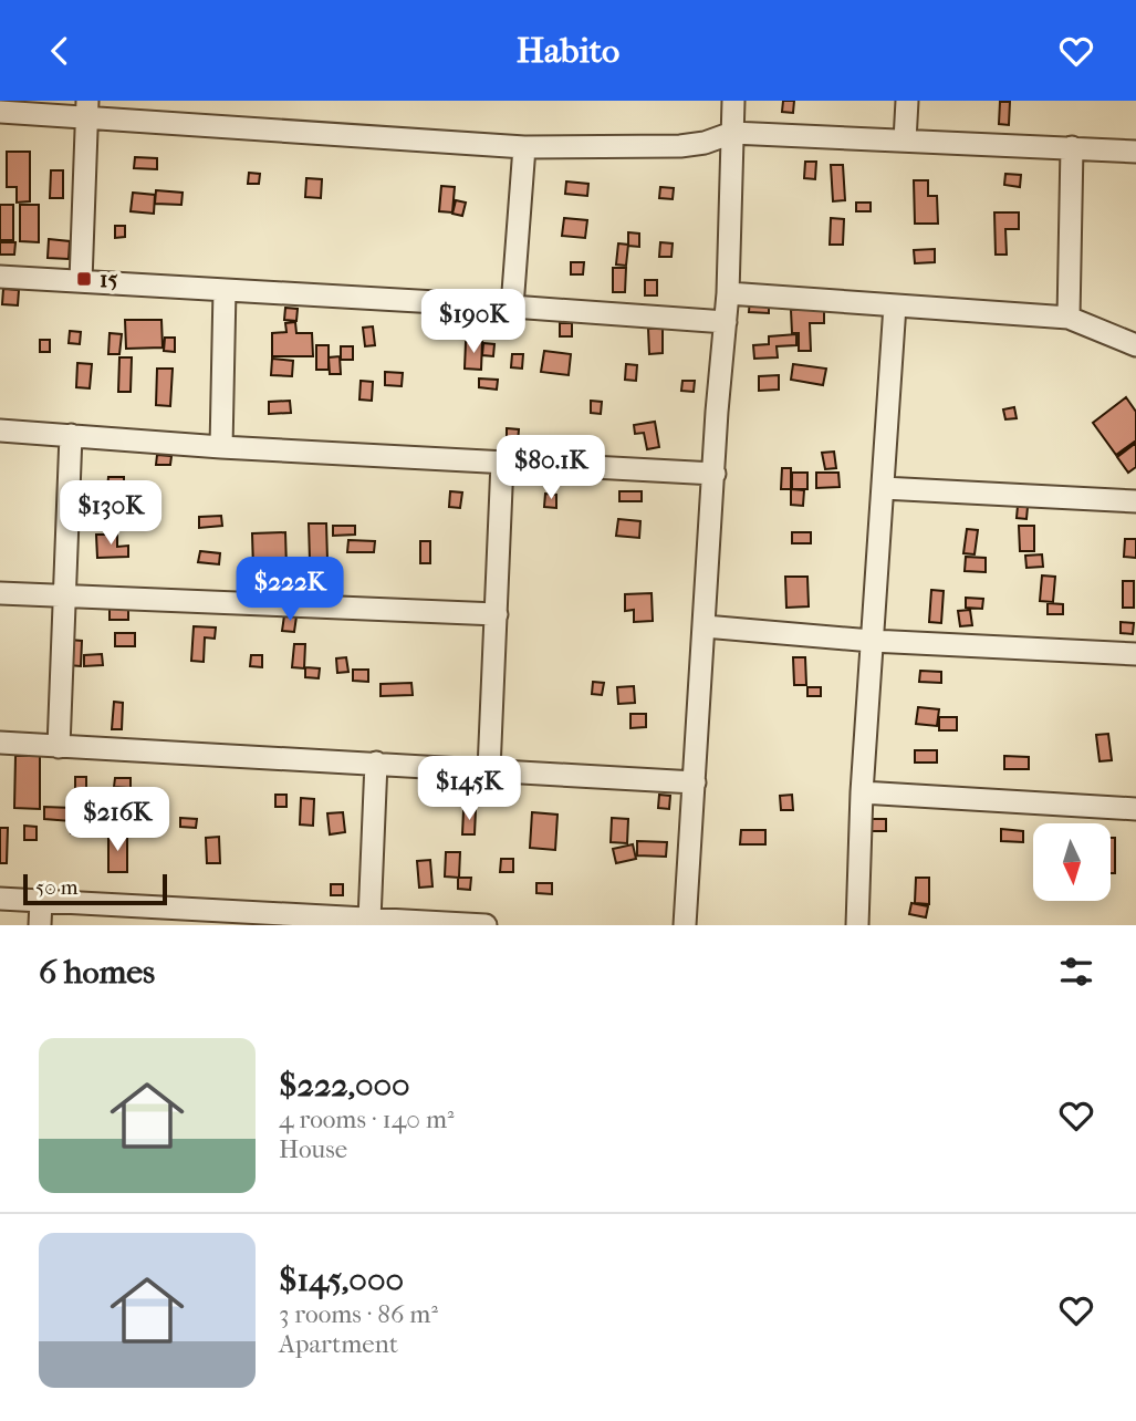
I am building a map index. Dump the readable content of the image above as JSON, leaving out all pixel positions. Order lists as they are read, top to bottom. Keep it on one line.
{"places":{"transit":["15"]},"scale_bar":"50 m","north":"bottom","page":{"header":"Habito","price":["$190K","$80.1K","$130K","$222K","$145K","$216K"],"scale":"50 m","heading":"6 homes","list":[{"name":"$222,000","note":"4 rooms · 140 m² · House"},{"name":"$145,000","note":"3 rooms · 86 m² · Apartment"}]}}
